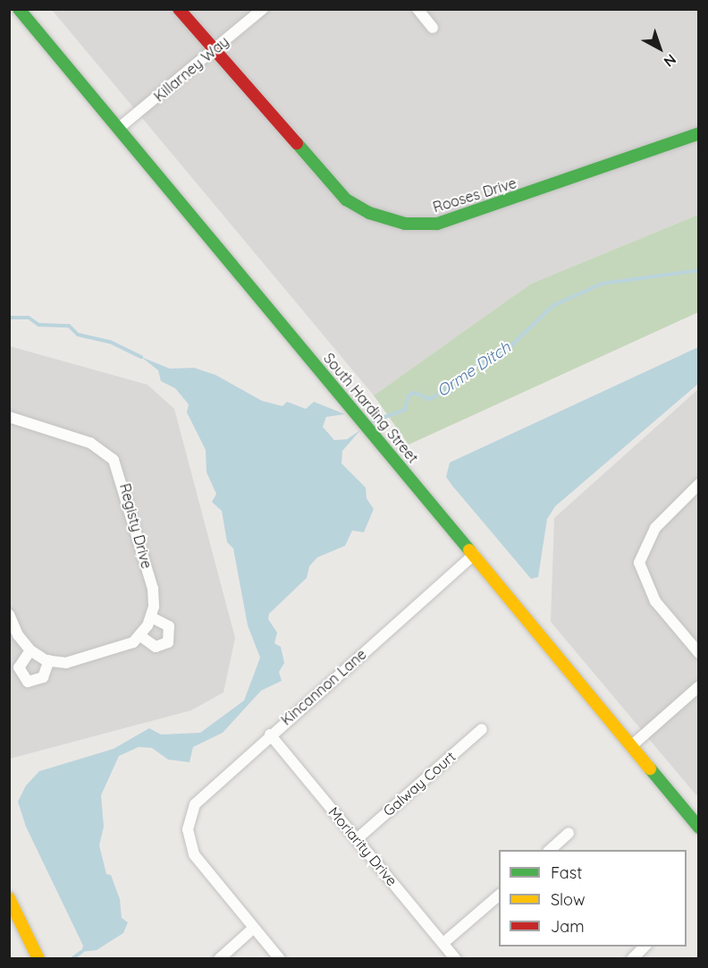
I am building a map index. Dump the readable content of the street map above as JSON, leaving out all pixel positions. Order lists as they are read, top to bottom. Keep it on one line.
{"streets":{"street":["Killarney Way","Rooses Drive","South Harding Street","Registy Drive","Kincannon Lane","Galway Court","Moriarity Drive"]},"crossings":[["Killarney Way","Rooses Drive"],["Killarney Way","South Harding Street"],["South Harding Street","Kincannon Lane"],["Kincannon Lane","Moriarity Drive"],["Galway Court","Moriarity Drive"]],"water":["Orme Ditch"],"legend":["Fast","Slow","Jam"],"north":"bottom right"}
